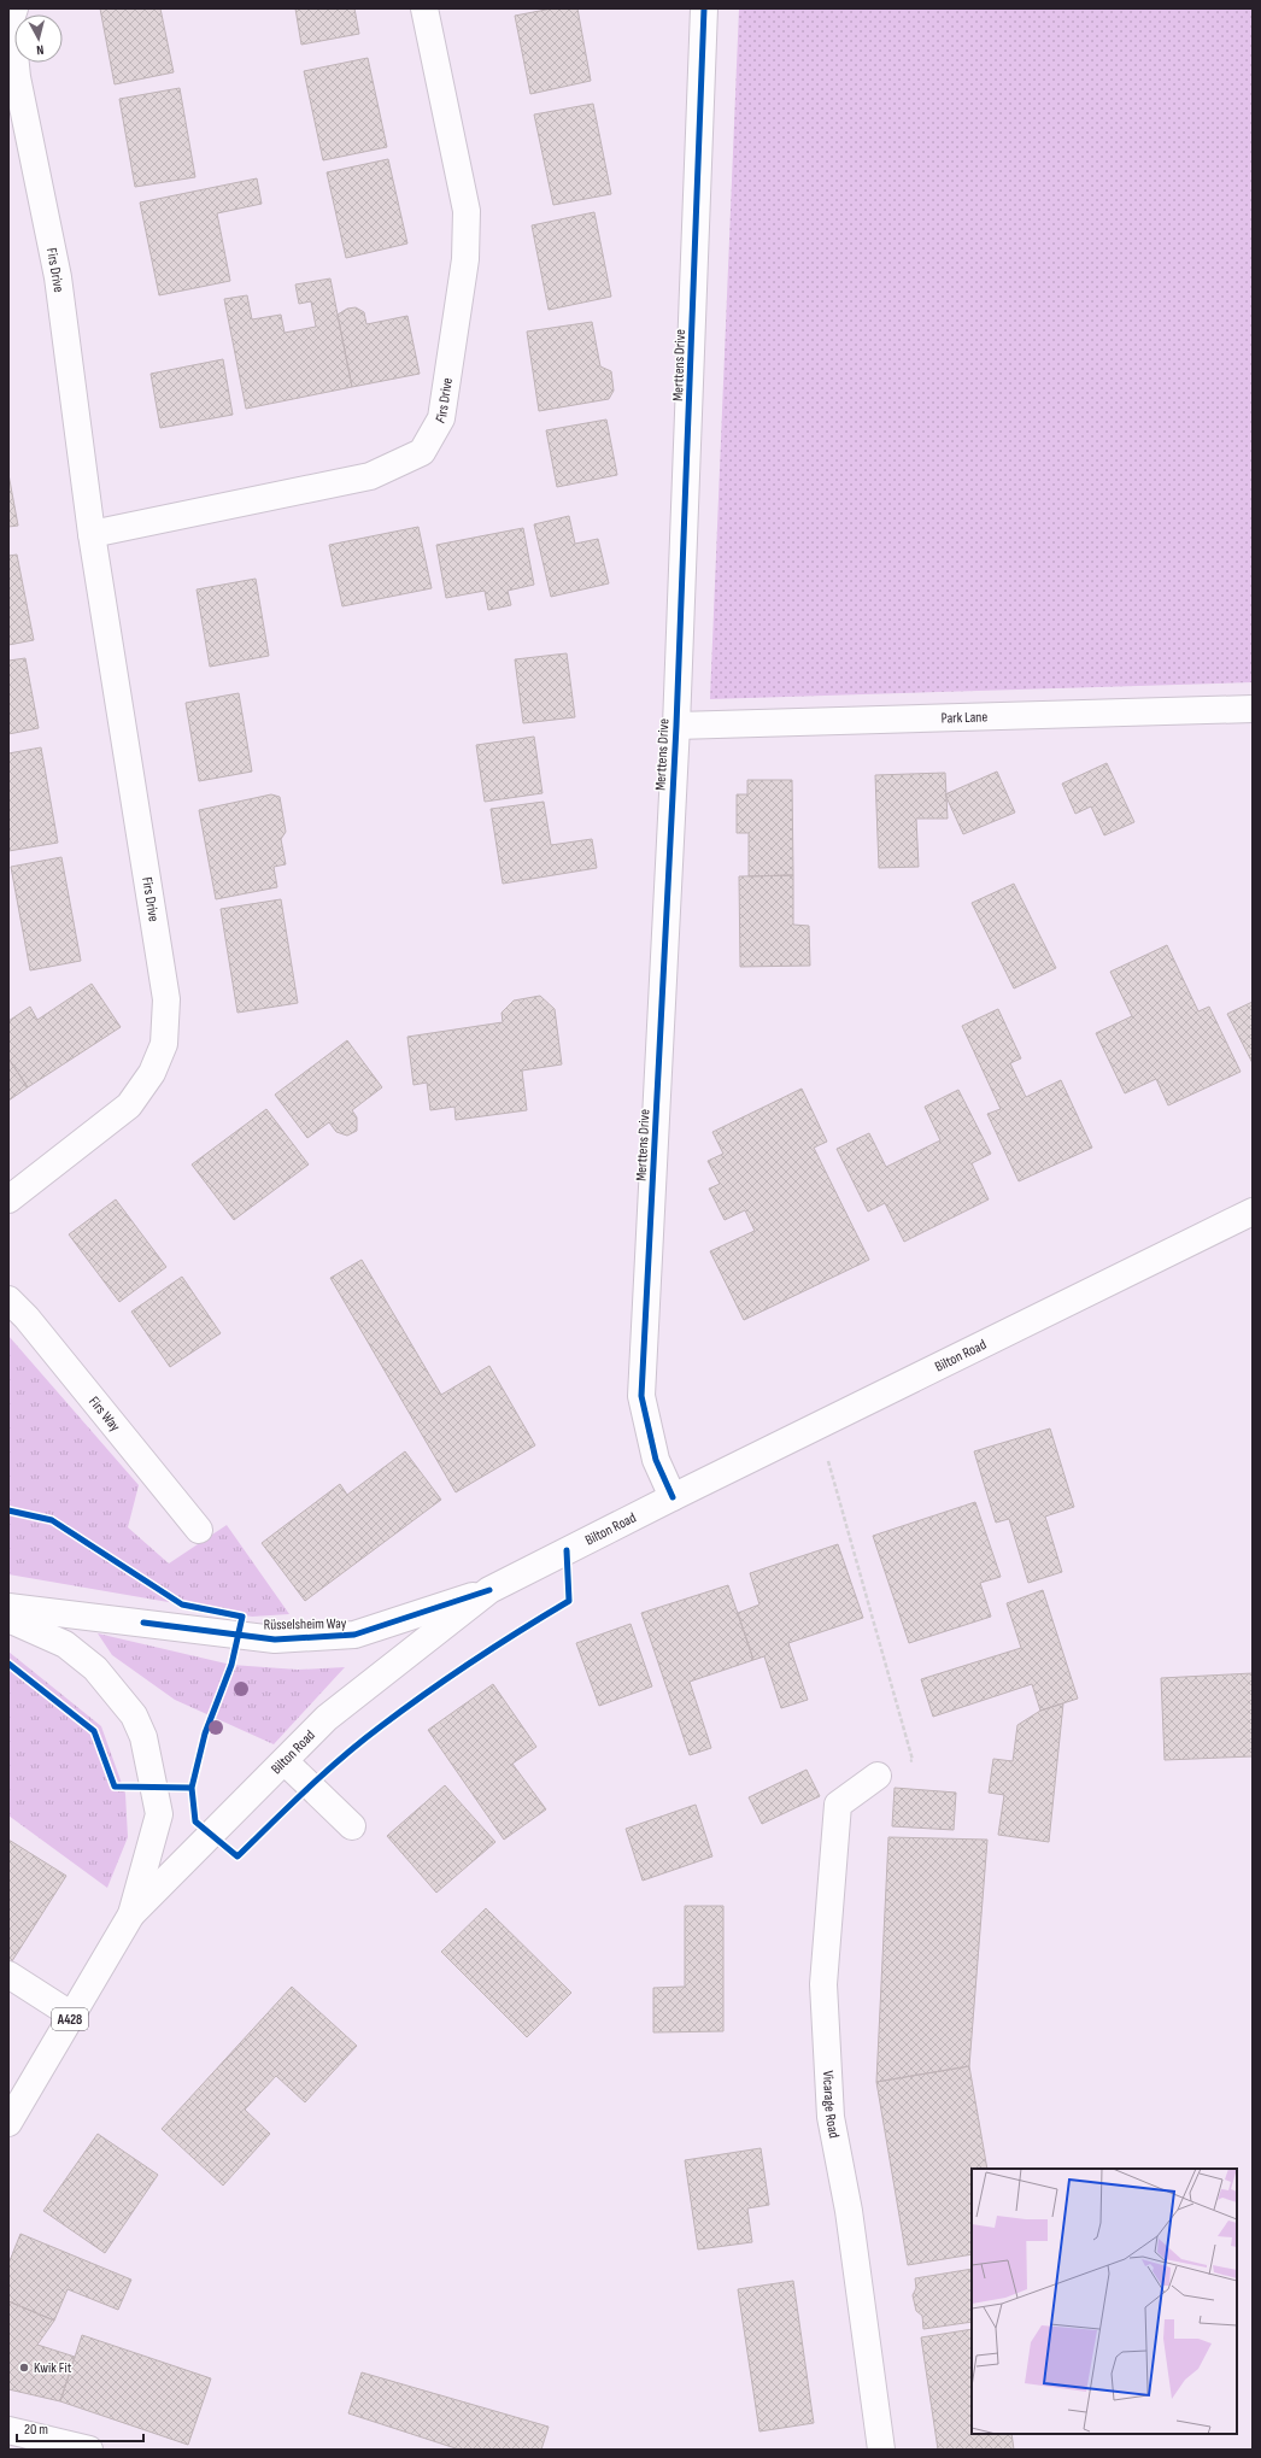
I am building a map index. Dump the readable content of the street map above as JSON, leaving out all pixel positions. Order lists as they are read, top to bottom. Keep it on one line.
{"streets":{"main road":["Firs Drive","Merttens Drive","Park Lane","Bilton Road","Firs Way","Rüsselsheim Way","A428","Vicarage Road"]},"crossings":[["Merttens Drive","Park Lane"],["Merttens Drive","Bilton Road"],["Bilton Road","Rüsselsheim Way"],["Bilton Road","A428"]],"places":["Kwik Fit"],"scale_bar":"20 m","north":"bottom"}
